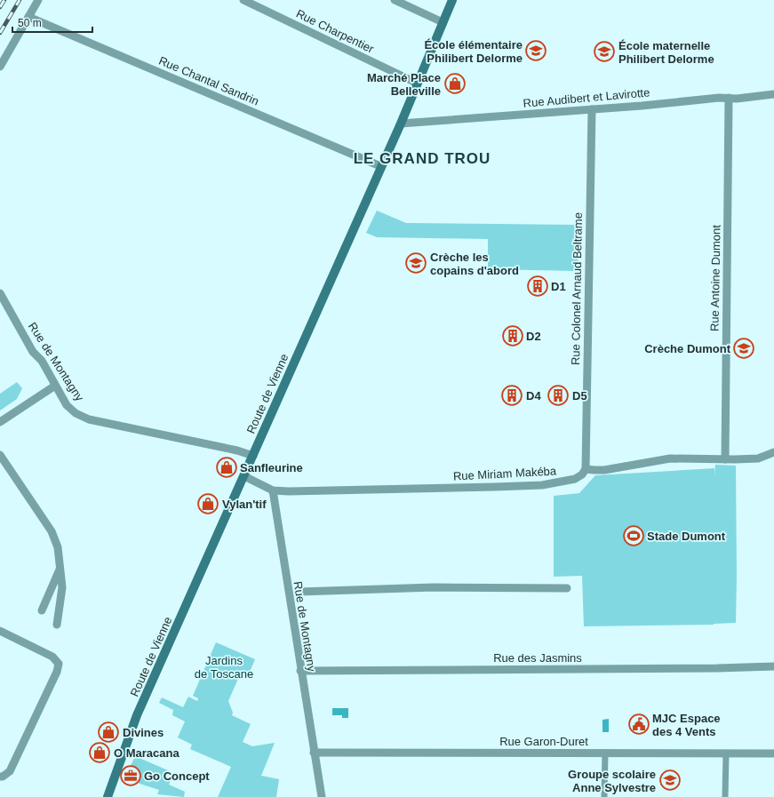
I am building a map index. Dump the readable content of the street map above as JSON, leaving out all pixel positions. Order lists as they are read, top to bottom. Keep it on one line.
{"streets":{"main road":["Route de Vienne"],"street":["Rue Charpentier","Rue Chantal Sandrin","Rue Audibert et Lavirotte","Rue Antoine Dumont","Rue Colonel Arnaud Beltrame","Rue de Montagny","Rue Miriam Makéba","Rue des Jasmins","Rue Garon-Duret"]},"crossings":[["Rue Charpentier","Route de Vienne"],["Rue Chantal Sandrin","Route de Vienne"],["Rue Audibert et Lavirotte","Rue Antoine Dumont"],["Rue Audibert et Lavirotte","Rue Colonel Arnaud Beltrame"],["Rue Audibert et Lavirotte","Route de Vienne"],["Rue Colonel Arnaud Beltrame","Rue Miriam Makéba"],["Rue de Montagny","Route de Vienne"],["Rue de Montagny","Rue Miriam Makéba"],["Rue de Montagny","Rue des Jasmins"],["Rue de Montagny","Rue Garon-Duret"]],"districts":["LE GRAND TROU"],"parks":["Jardins de Toscane"],"places":{"school or university":["École élémentaire Philibert Delorme","École maternelle Philibert Delorme","Crèche les copains d'abord","Crèche Dumont","Groupe scolaire Anne Sylvestre"],"shop":["Marché Place Belleville","Sanfleurine","Vylan'tif","Divines","O Maracana"],"building":["D1","D2","D4","D5"],"sports":["Stade Dumont"],"public building":["MJC Espace des 4 Vents"],"office":["Go Concept"]},"scale_bar":"50 m"}
